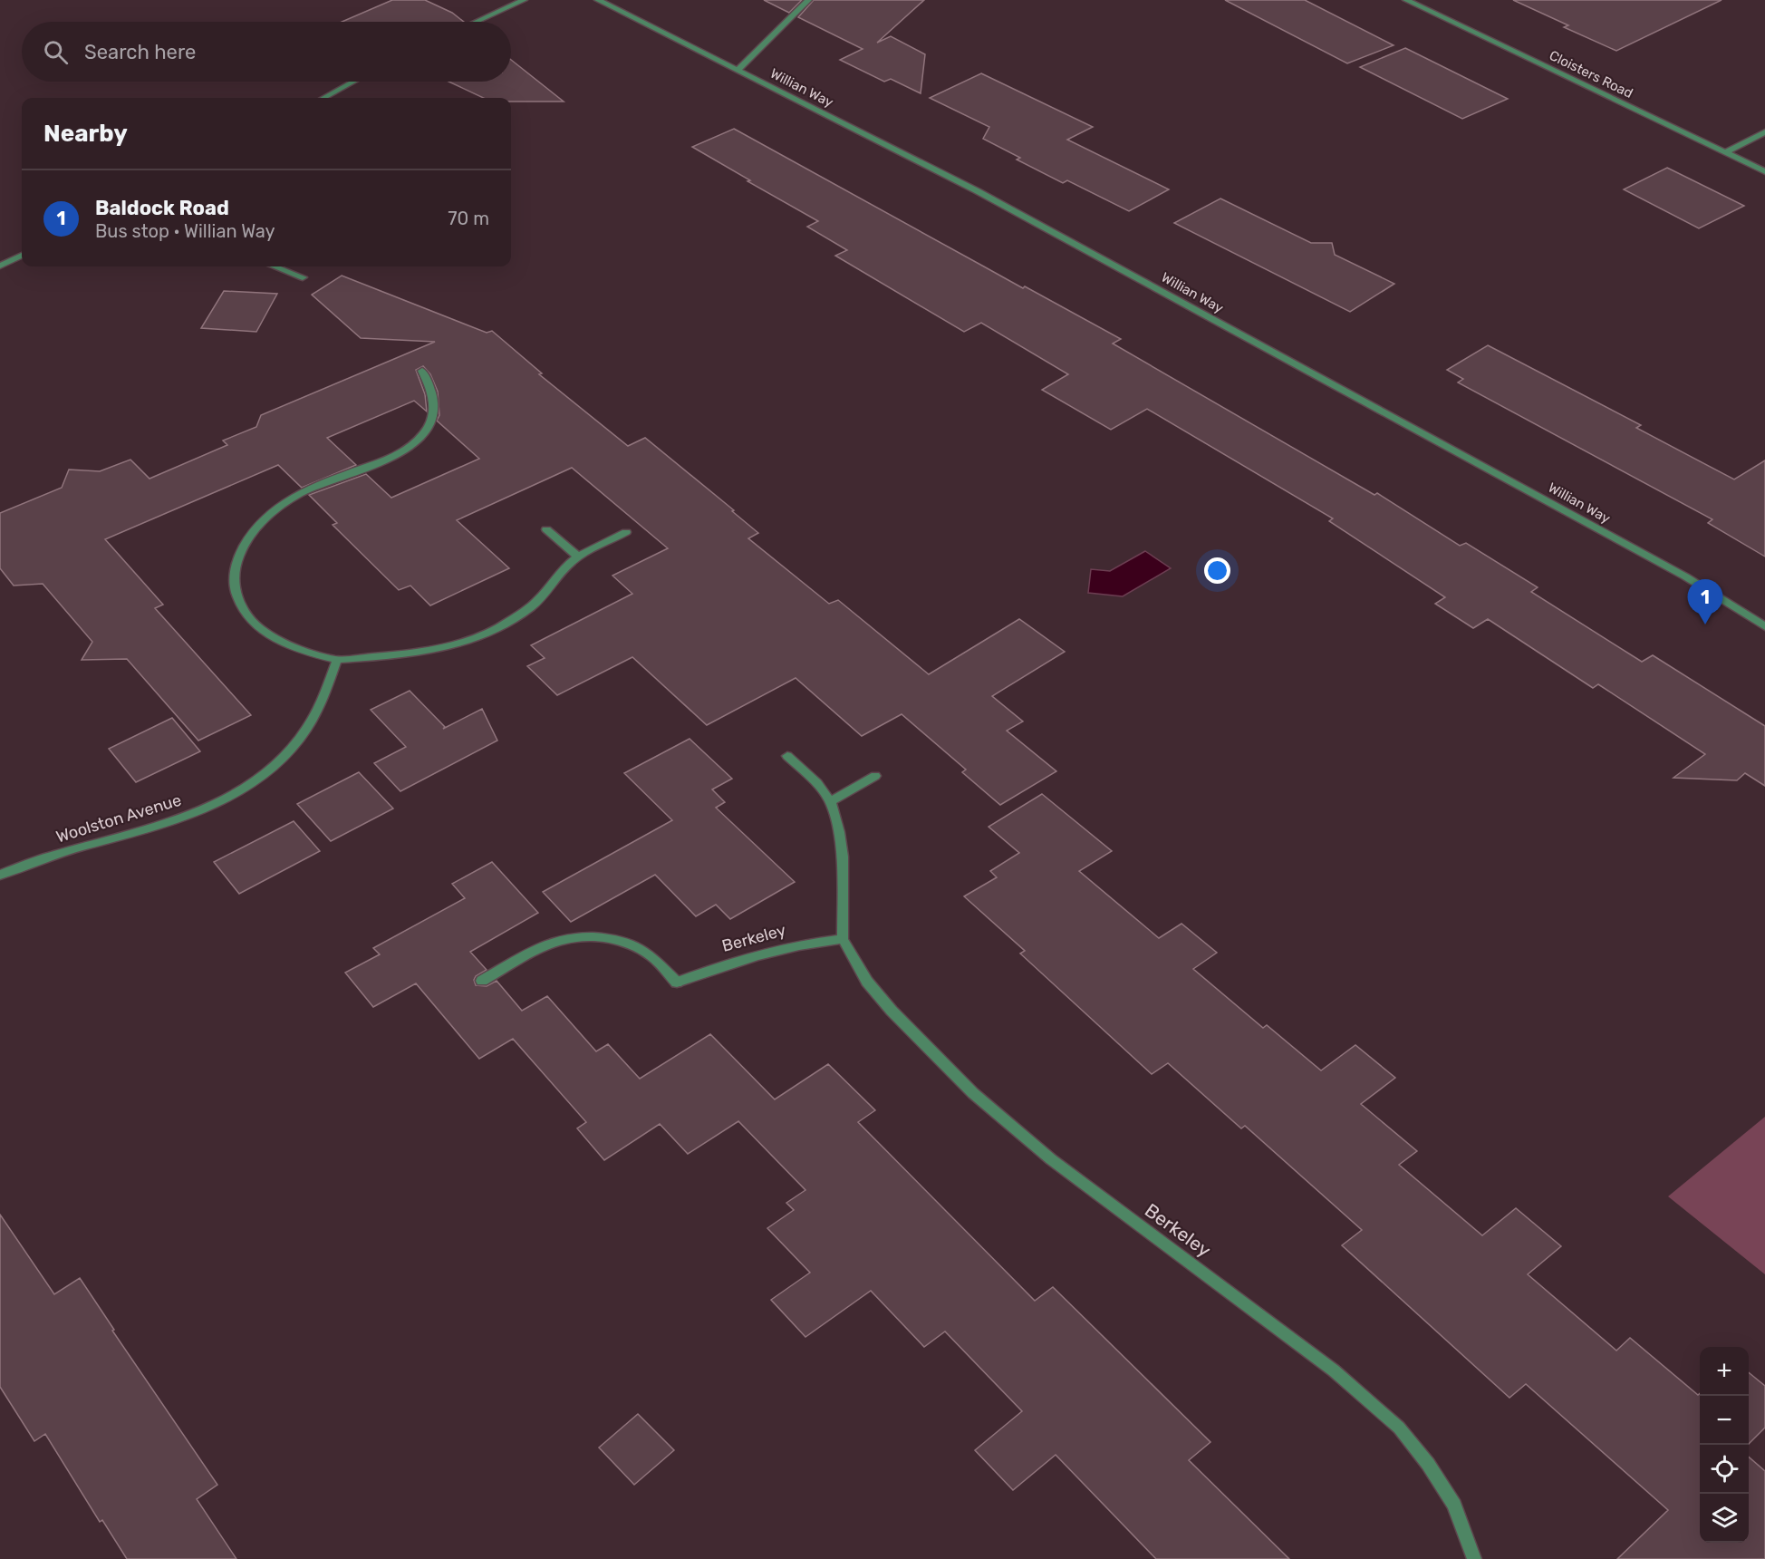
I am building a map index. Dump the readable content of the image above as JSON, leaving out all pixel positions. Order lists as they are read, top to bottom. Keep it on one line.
{"streets":{"street":["Cloisters Road","Willian Way","Woolston Avenue","Berkeley"]},"page":{"search":"Search here","heading":"Nearby","list":[{"mark":"1","name":"Baldock Road","note":"Bus stop · Willian Way","value":"70 m"}],"pins":"1","map_buttons":["+","−"]}}
